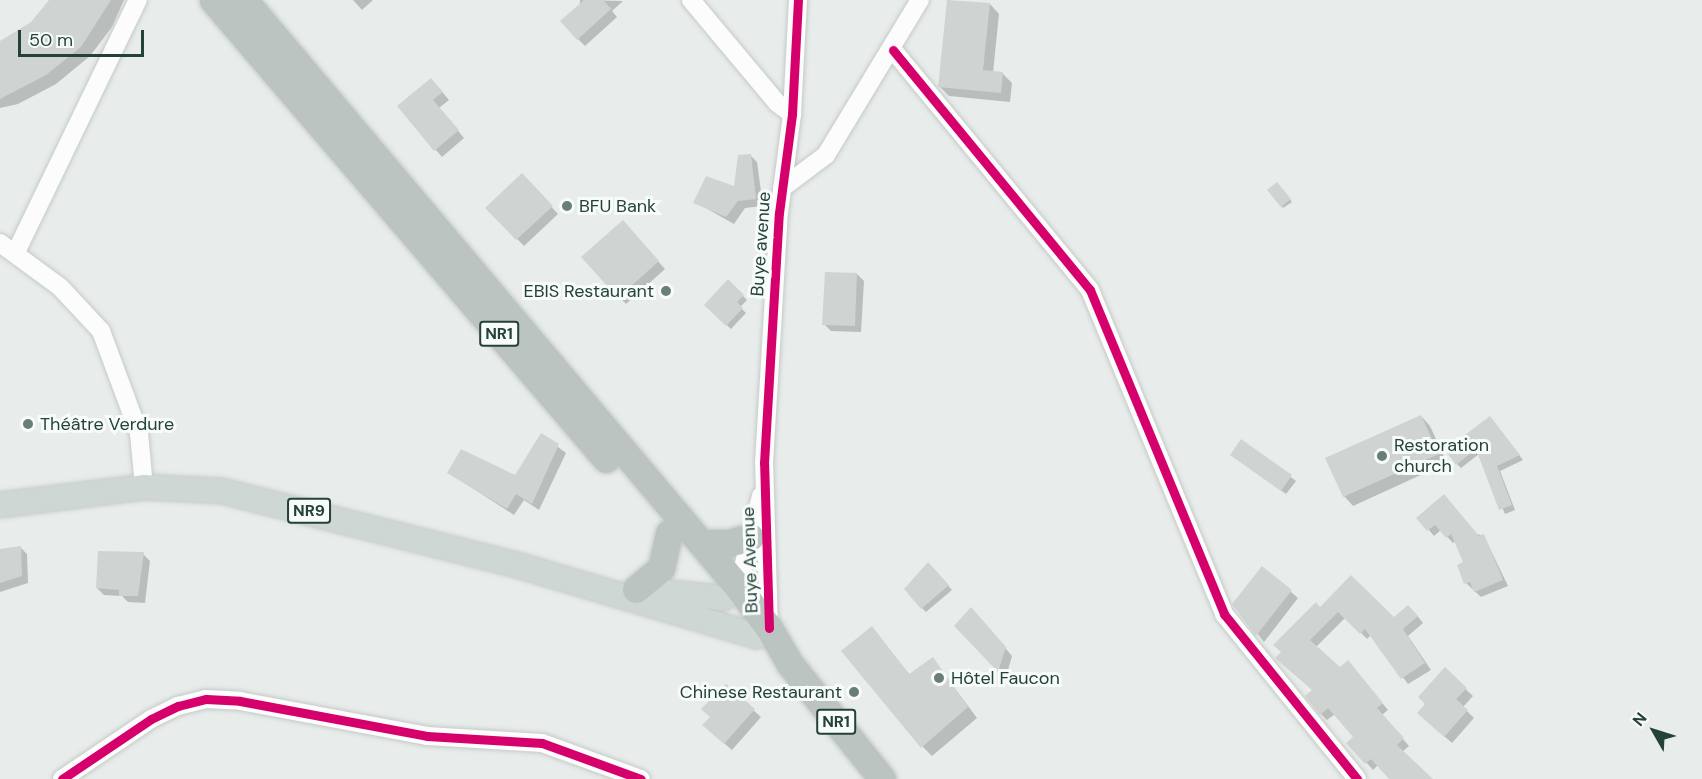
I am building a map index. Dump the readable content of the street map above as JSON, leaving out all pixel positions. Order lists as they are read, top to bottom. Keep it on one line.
{"streets":{"highway":["NR1"],"main road":["NR9"],"street":["Buye avenue","Buye Avenue"]},"crossings":[["Buye avenue","Buye Avenue"],["NR1","NR9"],["NR1","Buye Avenue"],["NR9","Buye Avenue"]],"places":["BFU Bank","EBIS Restaurant","Théâtre Verdure","Restoration church","Hôtel Faucon","Chinese Restaurant"],"scale_bar":"50 m","north":"top left"}
